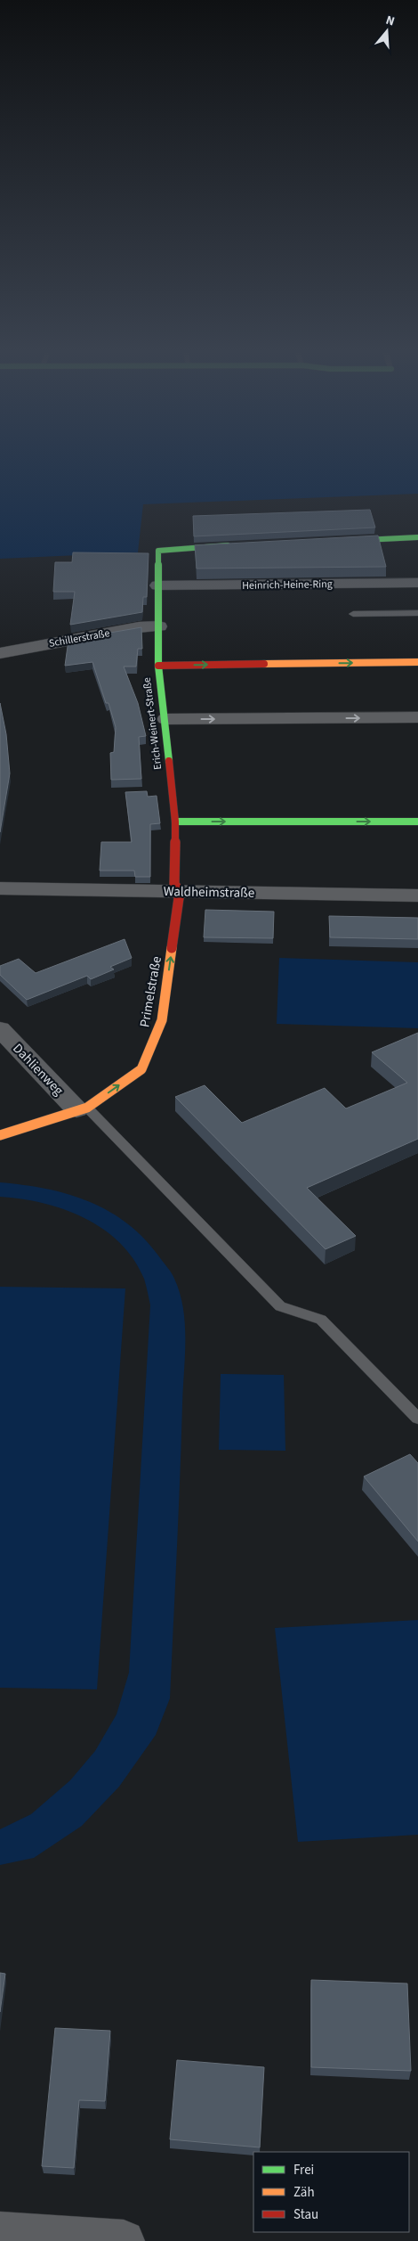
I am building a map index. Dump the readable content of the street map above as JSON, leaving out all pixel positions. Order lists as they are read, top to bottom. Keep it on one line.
{"streets":{"street":["Heinrich-Heine-Ring","Schillerstraße","Erich-Weinert-Straße","Waldheimstraße","Primelstraße","Dahlienweg"]},"crossings":[["Heinrich-Heine-Ring","Erich-Weinert-Straße"],["Schillerstraße","Erich-Weinert-Straße"],["Erich-Weinert-Straße","Waldheimstraße"],["Erich-Weinert-Straße","Primelstraße"],["Waldheimstraße","Primelstraße"],["Primelstraße","Dahlienweg"]],"one_way":["Primelstraße"],"legend":["Frei","Zäh","Stau"],"north":"top"}
